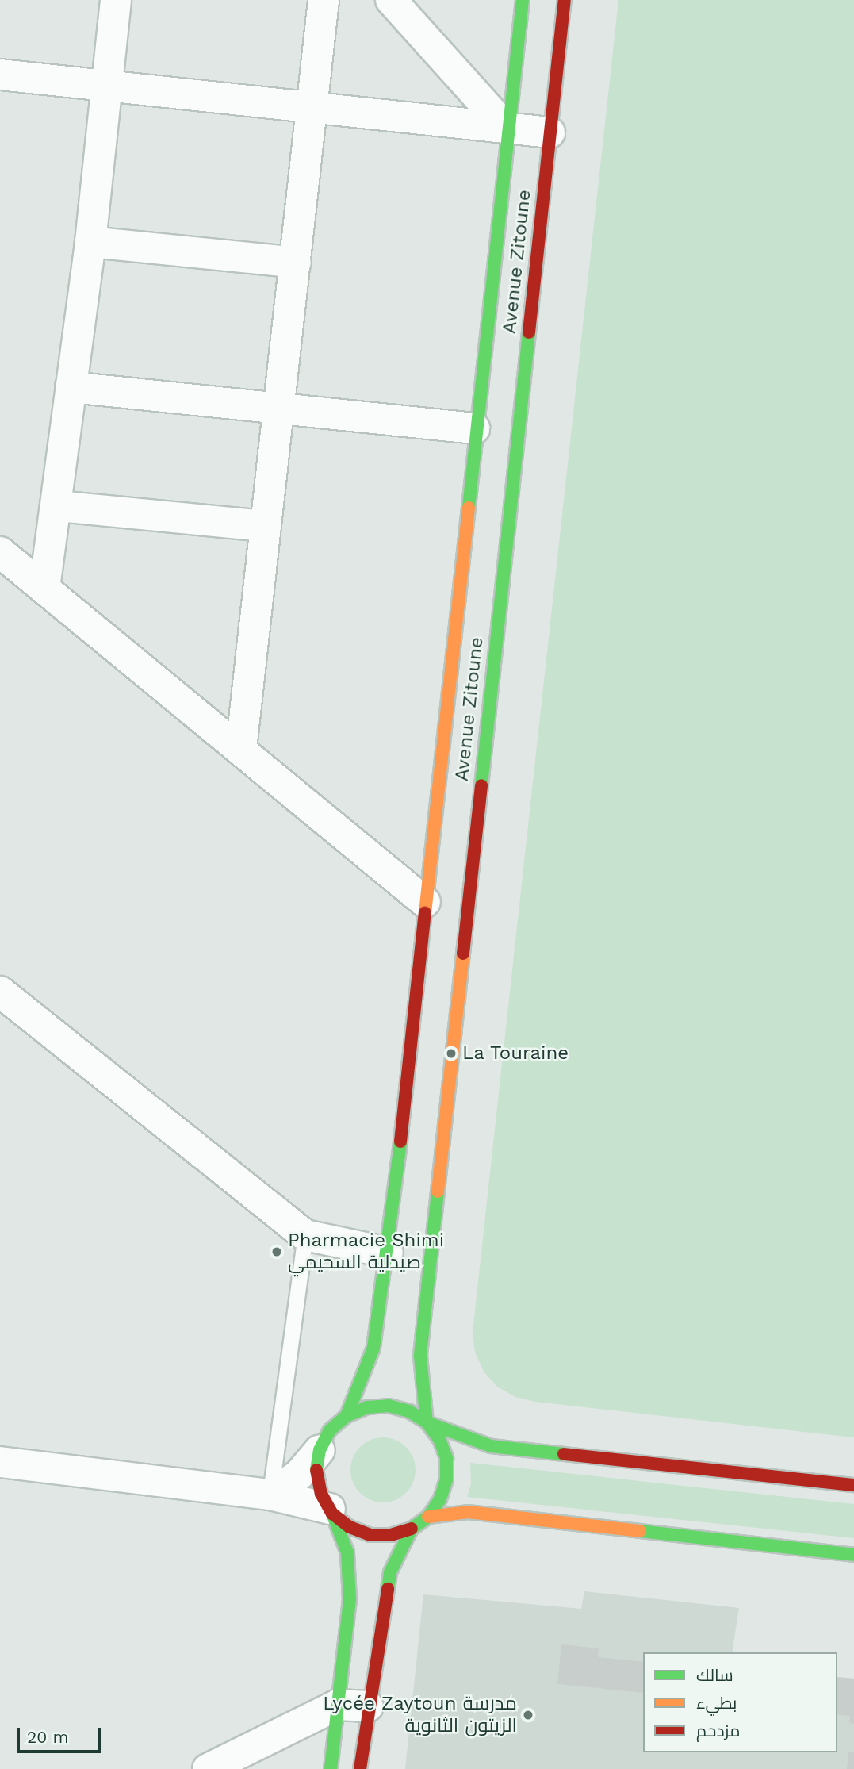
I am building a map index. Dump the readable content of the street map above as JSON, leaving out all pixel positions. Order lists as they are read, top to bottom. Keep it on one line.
{"streets":{"main road":["Avenue Zitoune"]},"places":["La Touraine","Pharmacie Shimi صيدلية السحيمي","Lycée Zaytoun مدرسة الزيتون الثانوية"],"legend":["سالك","بطيء","مزدحم"],"scale_bar":"20 m"}
